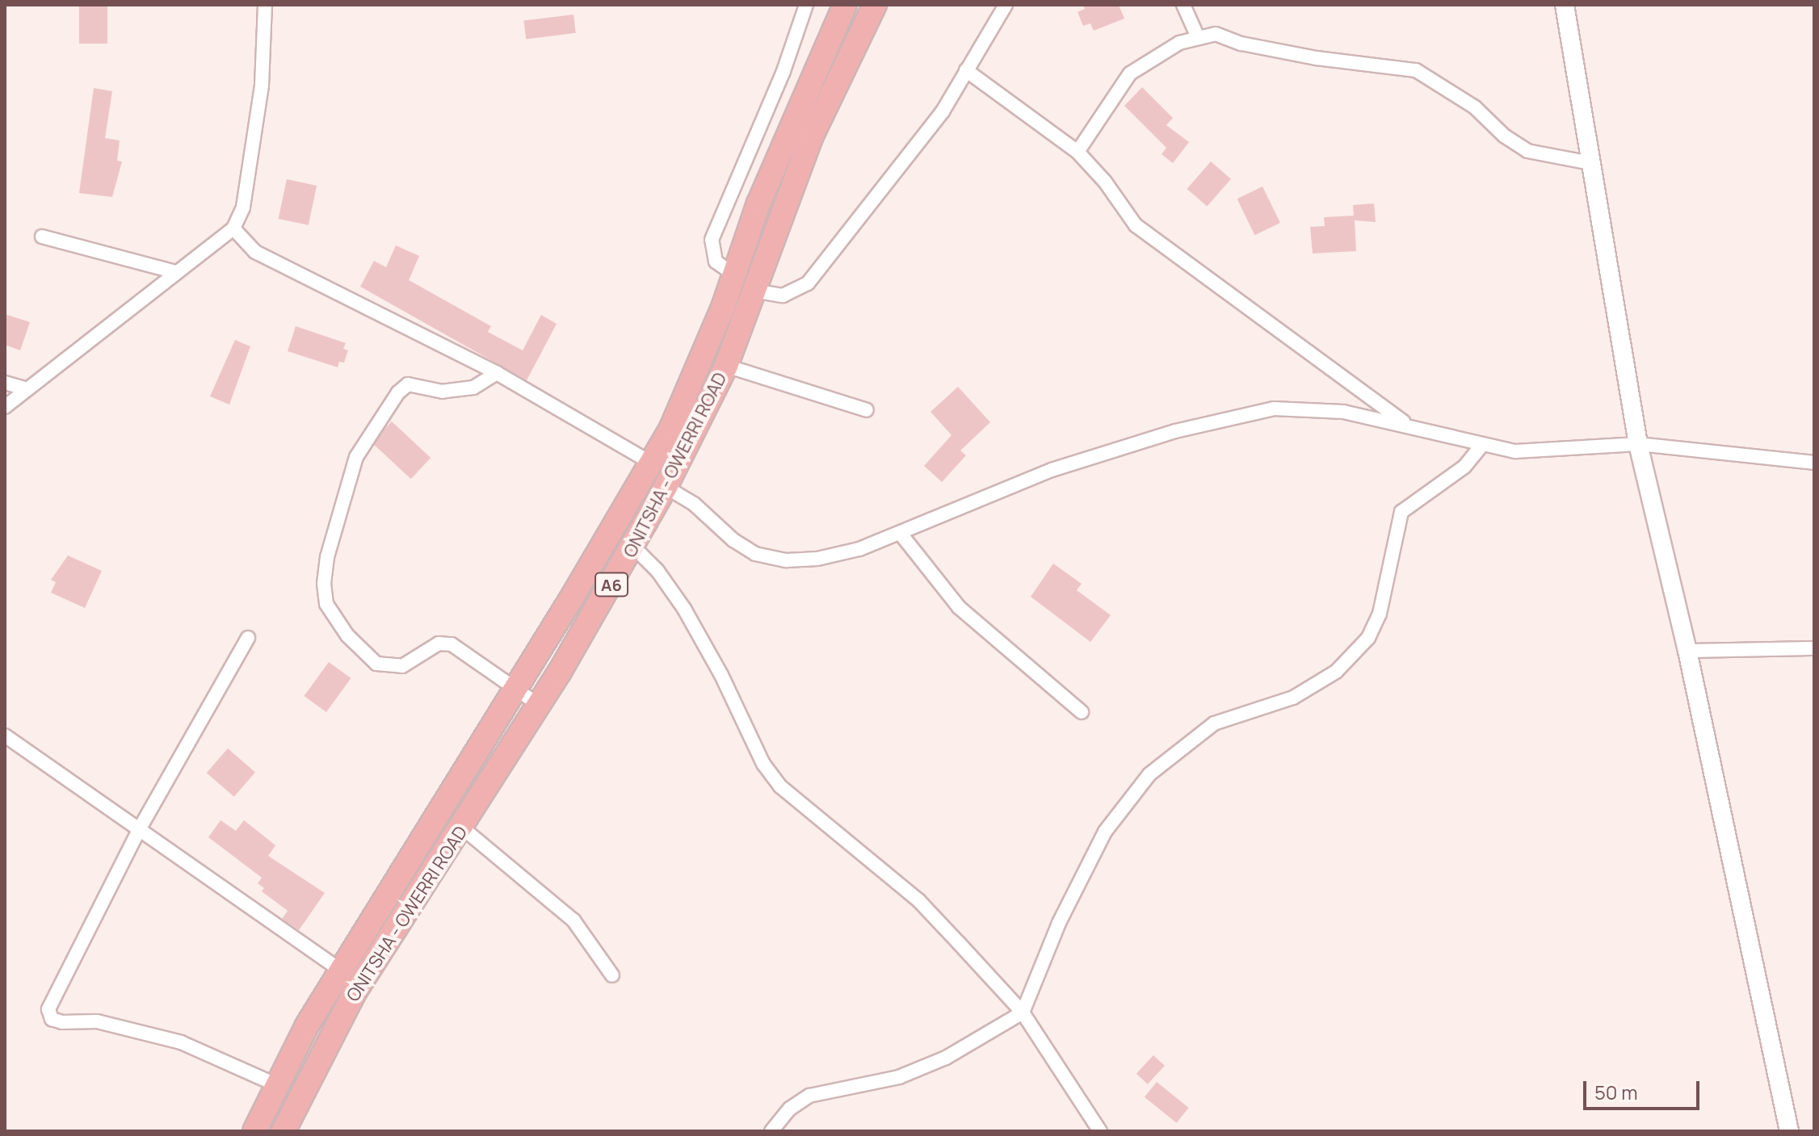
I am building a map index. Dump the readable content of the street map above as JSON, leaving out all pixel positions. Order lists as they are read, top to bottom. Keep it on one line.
{"streets":{"highway":["ONITSHA - OWERRI ROAD","A6"]},"scale_bar":"50 m"}
